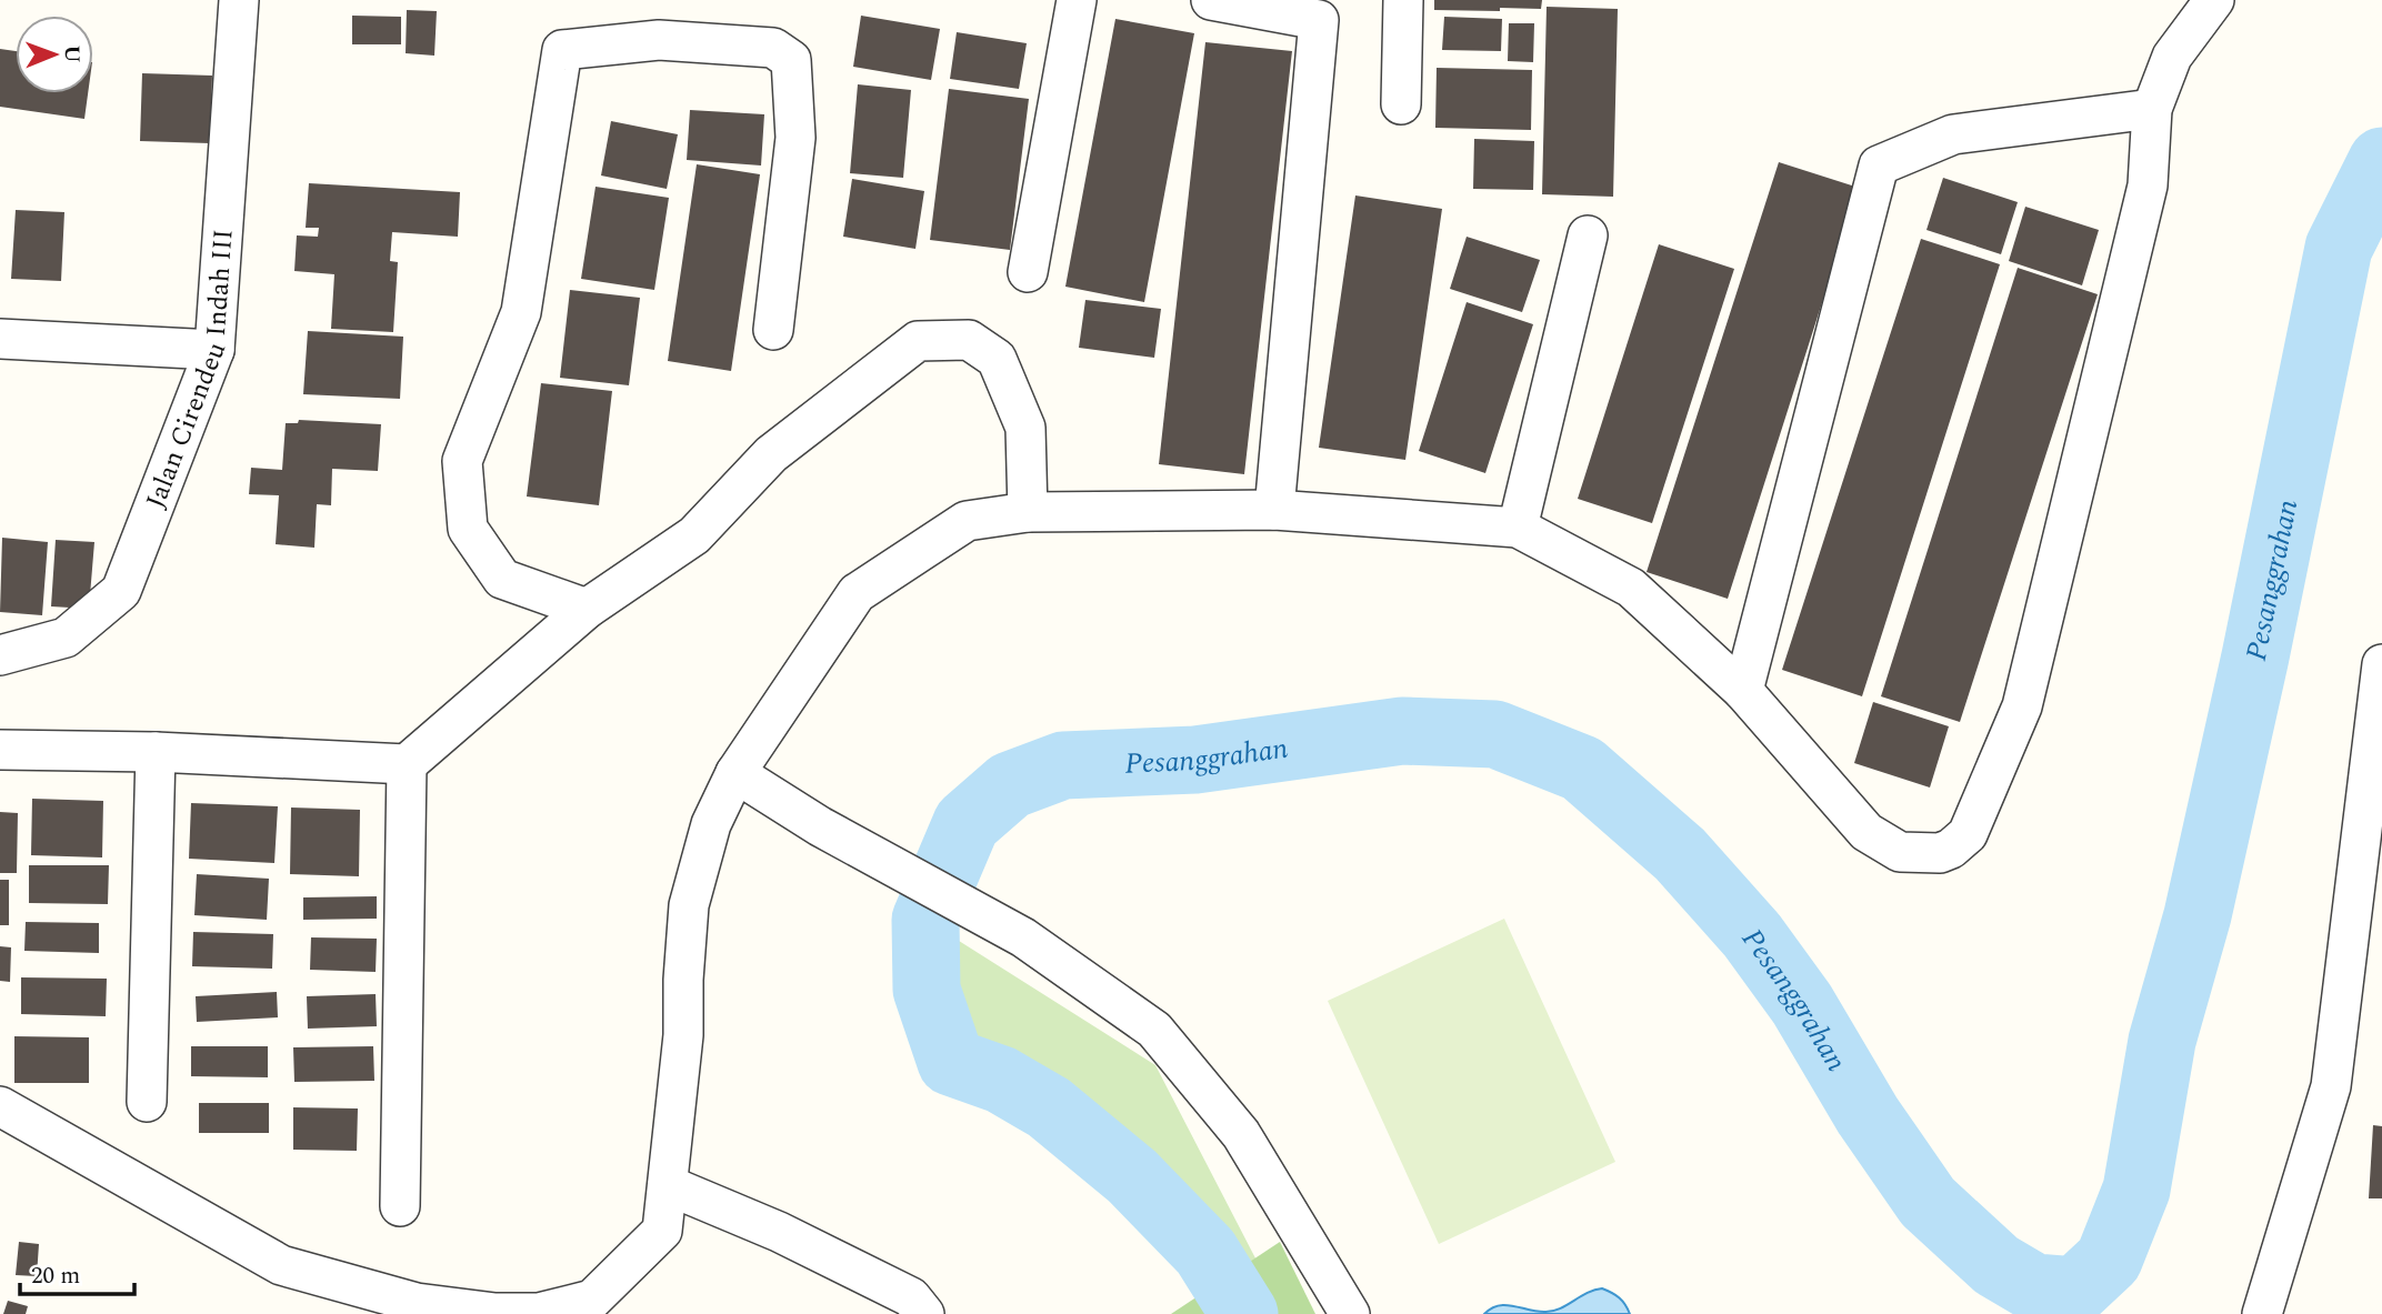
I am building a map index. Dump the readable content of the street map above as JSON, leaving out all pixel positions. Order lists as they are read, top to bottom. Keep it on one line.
{"streets":{"street":["Jalan Cirendeu Indah III"]},"water":["Pesanggrahan"],"scale_bar":"20 m","north":"right"}
